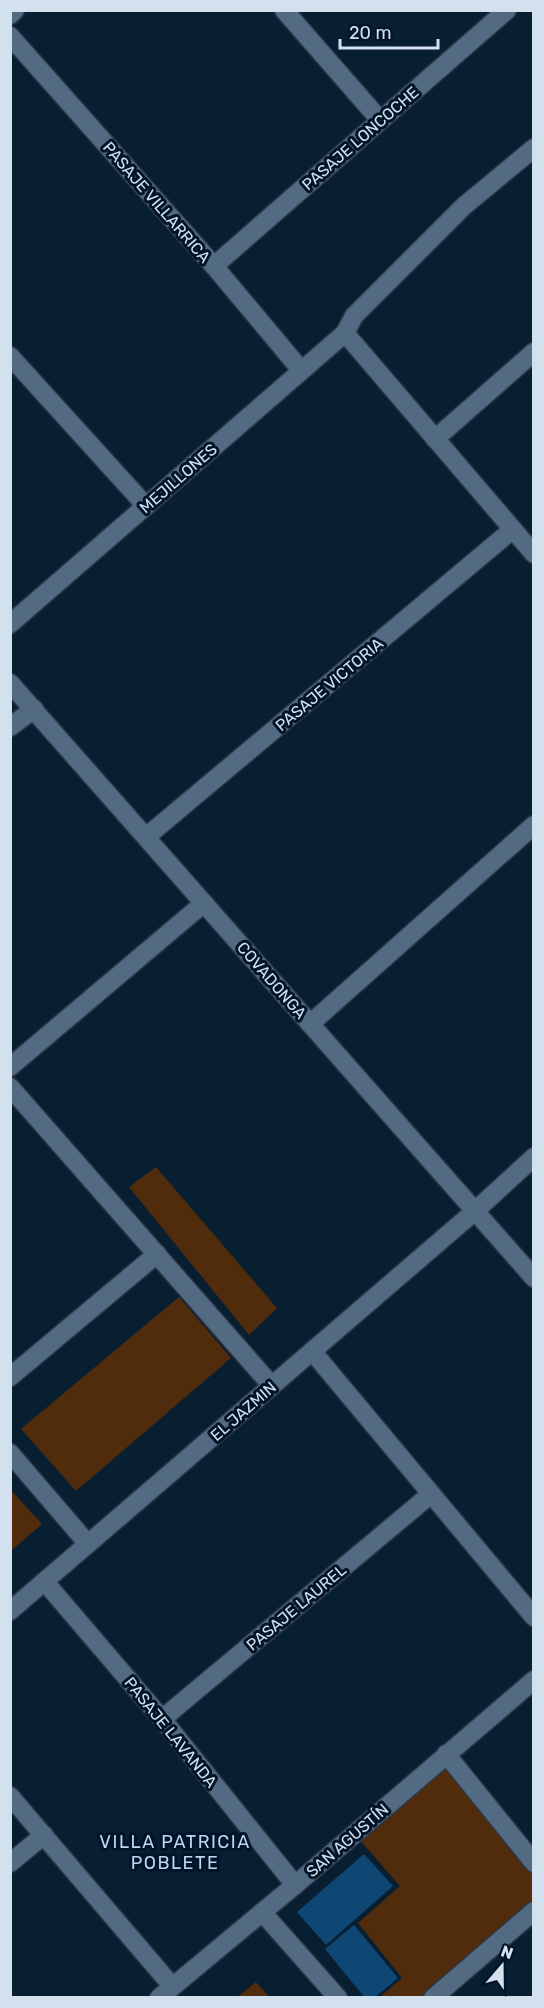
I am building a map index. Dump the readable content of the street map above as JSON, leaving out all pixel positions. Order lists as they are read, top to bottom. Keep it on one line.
{"streets":{"street":["PASAJE LONCOCHE","PASAJE VILLARRICA","MEJILLONES","PASAJE VICTORIA","COVADONGA","EL JAZMIN","PASAJE LAUREL","PASAJE LAVANDA","SAN AGUSTÍN"]},"crossings":[["PASAJE LONCOCHE","PASAJE VILLARRICA"],["PASAJE VILLARRICA","MEJILLONES"],["PASAJE VICTORIA","COVADONGA"],["COVADONGA","EL JAZMIN"],["EL JAZMIN","PASAJE LAVANDA"],["PASAJE LAUREL","PASAJE LAVANDA"],["PASAJE LAVANDA","SAN AGUSTÍN"]],"districts":["VILLA PATRICIA POBLETE"],"scale_bar":"20 m","north":"top"}
